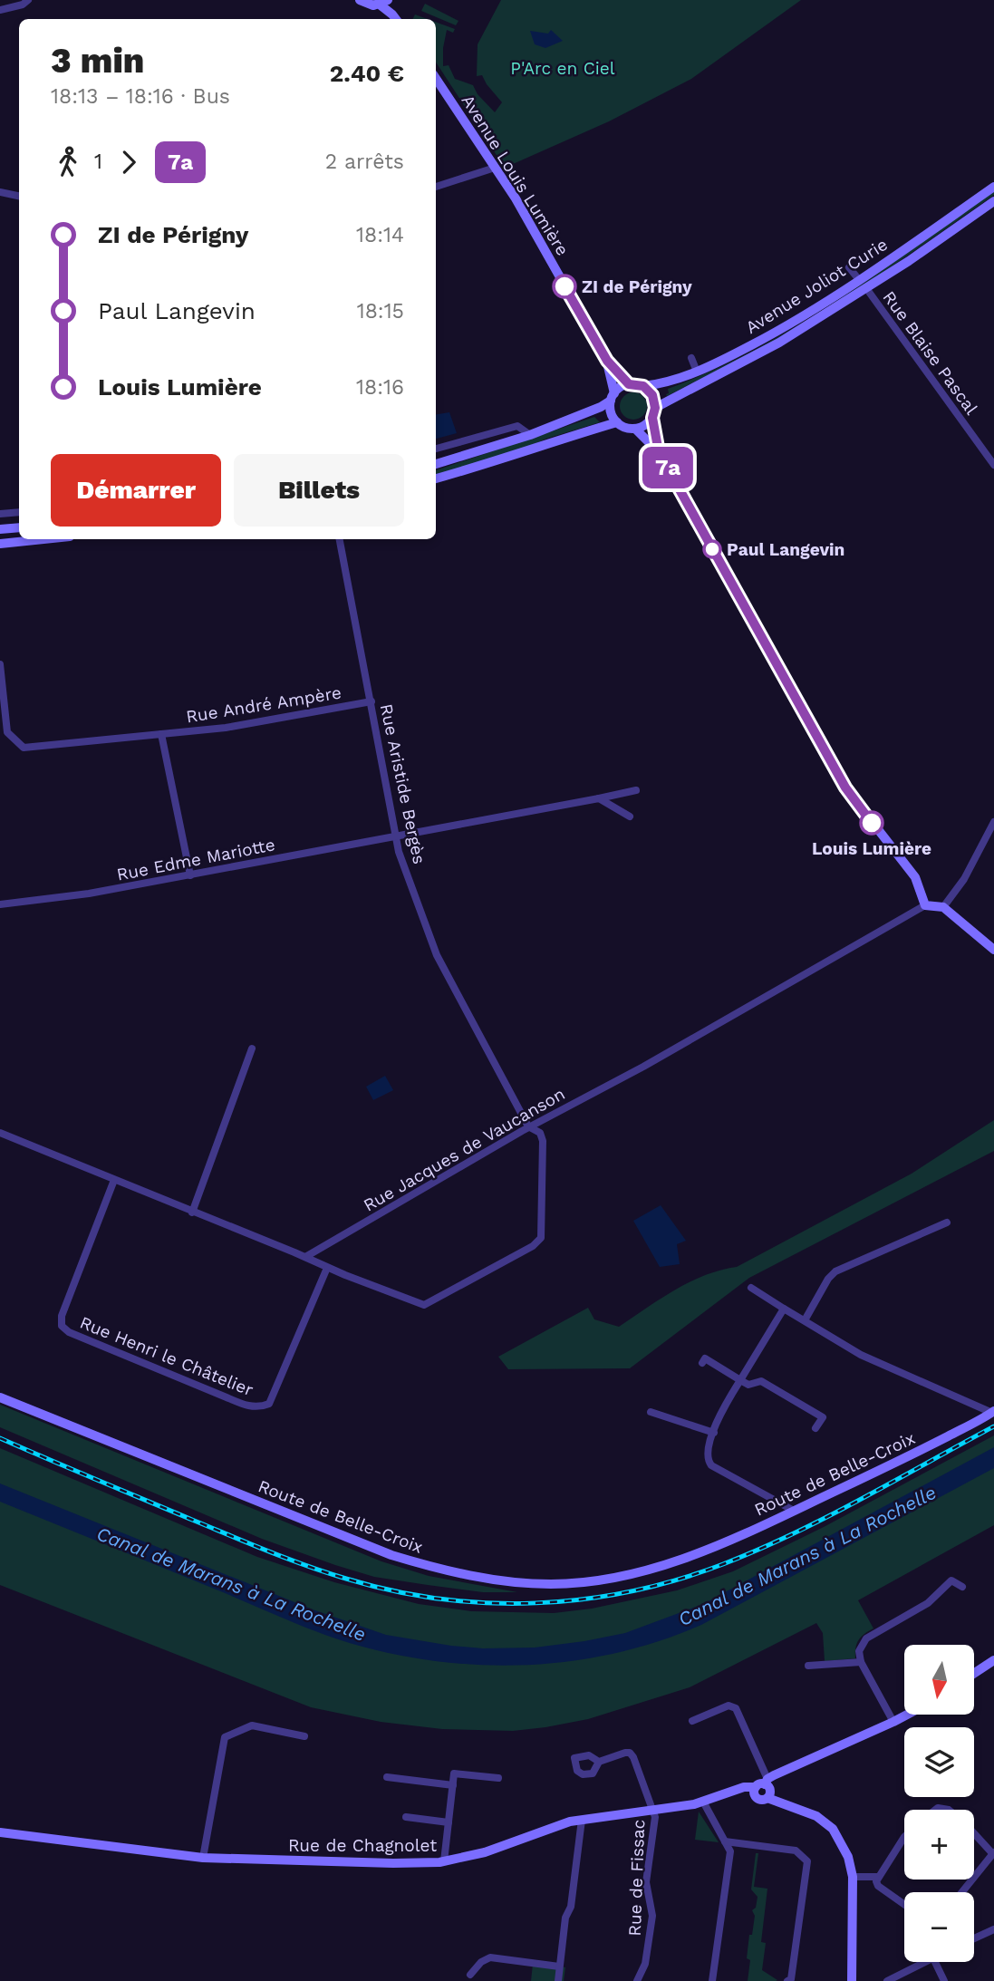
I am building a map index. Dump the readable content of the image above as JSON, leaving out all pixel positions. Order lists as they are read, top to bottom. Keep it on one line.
{"streets":{"street":["Avenue Louis Lumière","Avenue Joliot Curie","Rue Blaise Pascal","Rue André Ampère","Rue Aristide Bergès","Rue Edme Mariotte","Rue Jacques de Vaucanson","Rue Henri le Châtelier","Route de Belle-Croix","Rue de Chagnolet","Rue de Fissac"]},"crossings":[["Avenue Louis Lumière","Avenue Joliot Curie"],["Avenue Joliot Curie","Rue Blaise Pascal"],["Rue André Ampère","Rue Aristide Bergès"],["Rue Aristide Bergès","Rue Edme Mariotte"],["Rue Aristide Bergès","Rue Jacques de Vaucanson"],["Rue Aristide Bergès","Rue Henri le Châtelier"],["Rue de Chagnolet","Rue de Fissac"]],"water":["Canal de Marans à La Rochelle"],"parks":["P'Arc en Ciel"],"places":["ZI de Périgny","Paul Langevin","Louis Lumière"],"lines":["bus line 7a"],"north":"bottom","page":{"on_map":"7a","heading":["3 min","18:13 – 18:16 · Bus","2.40 €"],"legs":["1","7a","2 arrêts"],"list":[{"name":"ZI de Périgny","value":"18:14"},{"name":"Paul Langevin","value":"18:15"},{"name":"Louis Lumière","value":"18:16"}],"buttons":["Démarrer","Billets"],"map_buttons":["+","−"]}}
